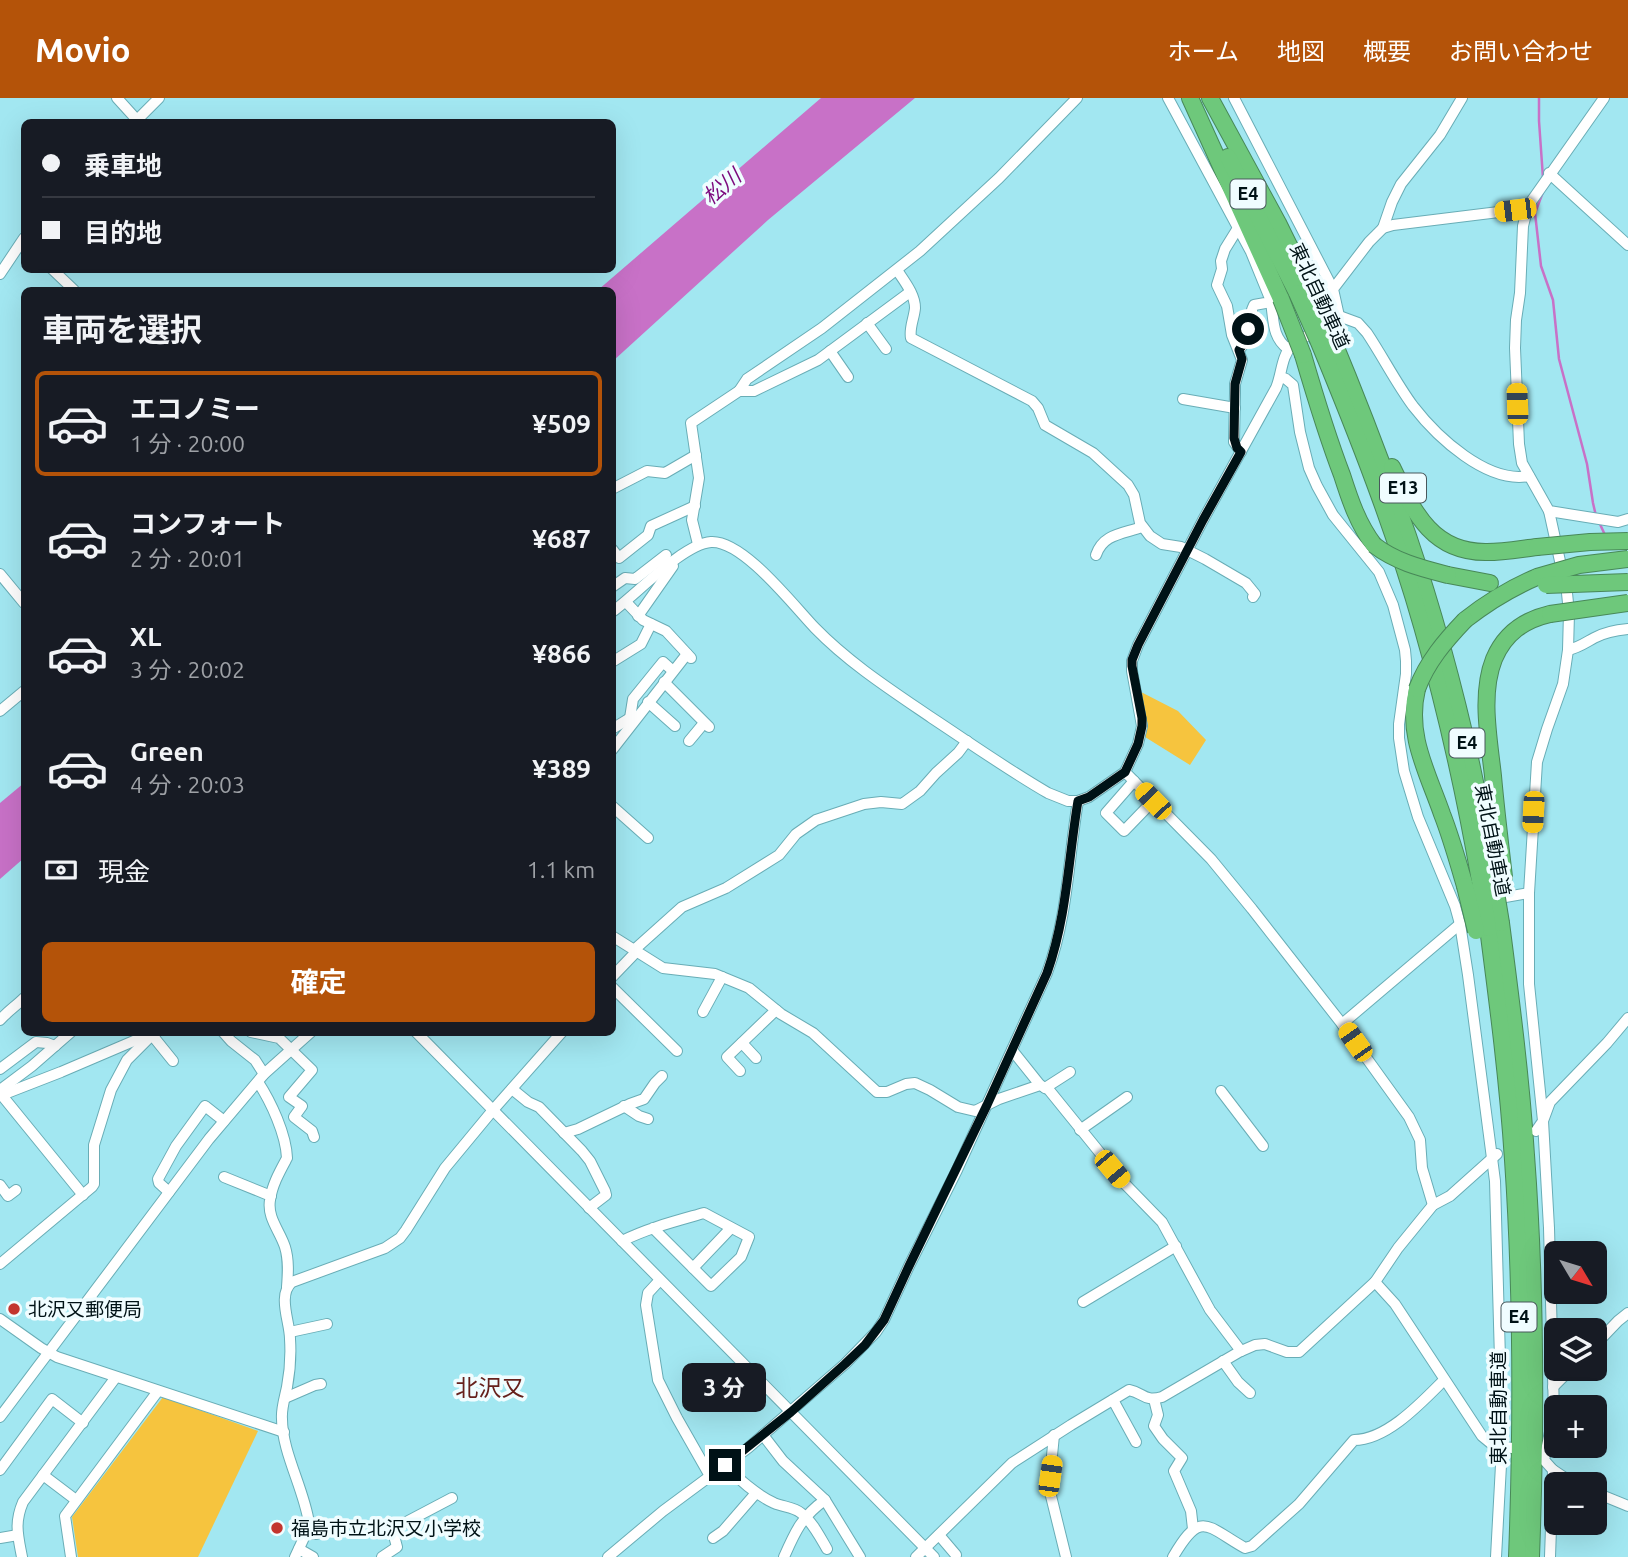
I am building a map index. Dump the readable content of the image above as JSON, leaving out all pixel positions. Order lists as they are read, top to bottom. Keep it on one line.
{"streets":{"highway":["E4","東北自動車道","E13"]},"crossings":[["東北自動車道","E13"]],"districts":["北沢又"],"water":["松川"],"places":["北沢又郵便局","福島市立北沢又小学校"],"north":"bottom right","page":{"header":"Movio","nav":["ホーム","地図","概要","お問い合わせ"],"banner":["乗車地","目的地"],"heading":"車両を選択","list":[{"name":"エコノミー","note":"1 分 · 20:00","value":"¥509"},{"name":"コンフォート","note":"2 分 · 20:01","value":"¥687"},{"name":"XL","note":"3 分 · 20:02","value":"¥866"},{"name":"Green","note":"4 分 · 20:03","value":"¥389"}],"pay":["現金","1.1 km"],"buttons":"確定","map_buttons":["+","−"],"bubble":"3 分"}}
